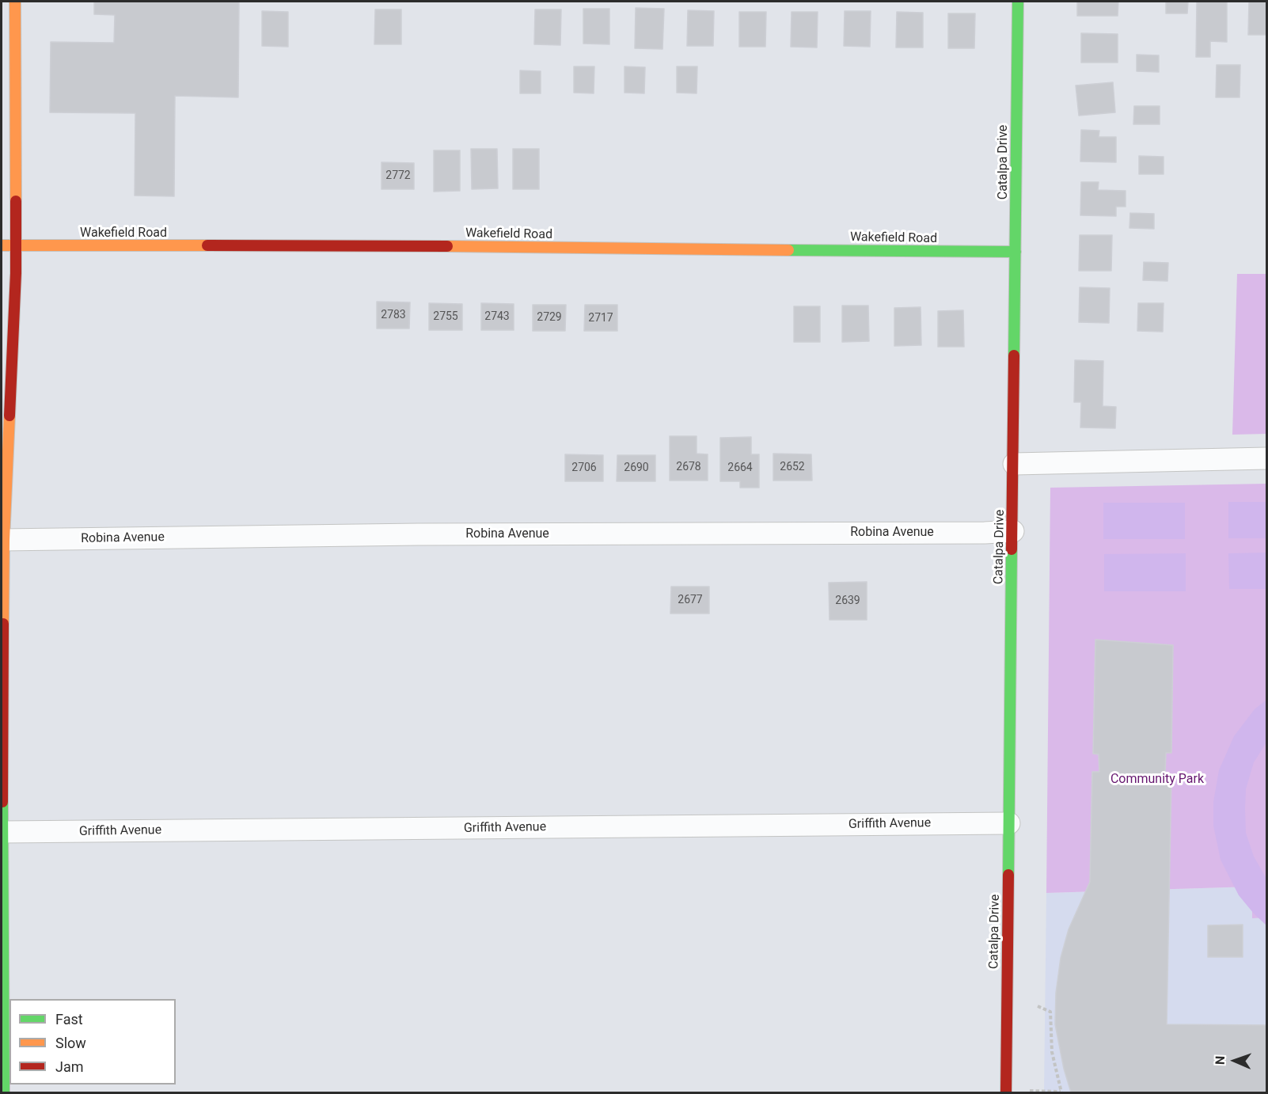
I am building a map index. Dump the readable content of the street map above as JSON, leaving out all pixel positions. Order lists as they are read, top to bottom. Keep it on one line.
{"streets":{"street":["Catalpa Drive","Wakefield Road","Robina Avenue","Griffith Avenue"]},"crossings":[["Catalpa Drive","Wakefield Road"],["Catalpa Drive","Robina Avenue"],["Catalpa Drive","Griffith Avenue"]],"parks":["Community Park"],"house_numbers":["2772","2783","2755","2743","2729","2717","2678","2652","2706","2690","2664","2677","2639"],"legend":["Fast","Slow","Jam"],"north":"left"}
